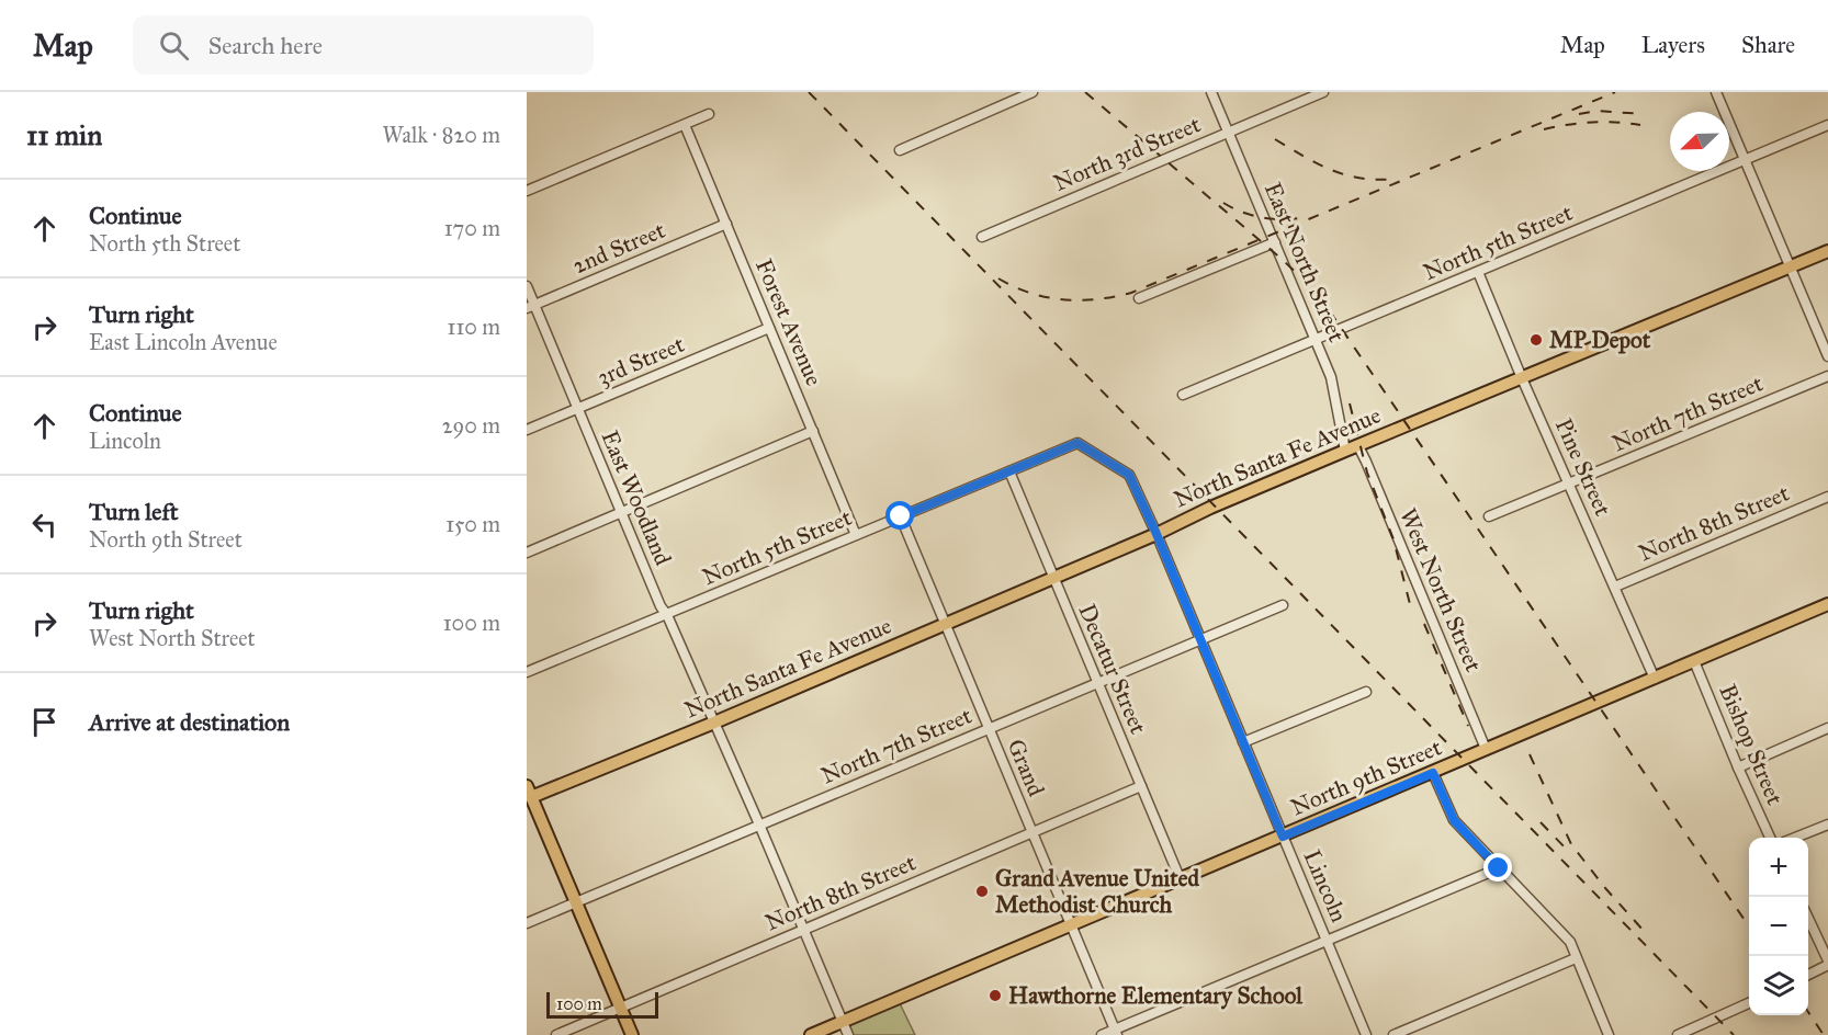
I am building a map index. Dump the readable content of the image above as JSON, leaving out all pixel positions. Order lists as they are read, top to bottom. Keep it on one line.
{"streets":{"main road":["North Santa Fe Avenue","North 9th Street"],"street":["North 3rd Street","North 5th Street","2nd Street","East North Street","Forest Avenue","3rd Street","North 7th Street","Pine Street","East Woodland","North 8th Street","West North Street","Decatur Street","Bishop Street","Grand","Lincoln"]},"crossings":[["North 3rd Street","East North Street"],["North 5th Street","East North Street"],["North 5th Street","Forest Avenue"],["North 5th Street","Pine Street"],["North 5th Street","East Woodland"],["North 5th Street","Decatur Street"],["North 5th Street","Grand"],["North 5th Street","Lincoln"],["2nd Street","Forest Avenue"],["2nd Street","East Woodland"],["East North Street","North Santa Fe Avenue"],["Forest Avenue","3rd Street"],["3rd Street","East Woodland"],["North 7th Street","Pine Street"],["North 7th Street","East Woodland"],["North 7th Street","Decatur Street"],["North 7th Street","Grand"],["North 7th Street","Lincoln"],["North Santa Fe Avenue","Pine Street"],["North Santa Fe Avenue","East Woodland"],["North Santa Fe Avenue","West North Street"],["North Santa Fe Avenue","Decatur Street"],["North Santa Fe Avenue","Grand"],["North Santa Fe Avenue","Lincoln"],["Pine Street","North 8th Street"],["Pine Street","North 9th Street"],["East Woodland","North 8th Street"],["East Woodland","North 9th Street"],["North 8th Street","Decatur Street"],["North 8th Street","Grand"],["West North Street","North 9th Street"],["Decatur Street","North 9th Street"],["Bishop Street","North 9th Street"],["Grand","North 9th Street"],["North 9th Street","Lincoln"]],"places":["MP Depot","Grand Avenue United Methodist Church","Hawthorne Elementary School"],"scale_bar":"100 m","north":"bottom left","page":{"header":"Map","search":"Search here","nav":["Map","Layers","Share"],"heading":["11 min","Walk · 820 m"],"list":[["Continue","North 5th Street","170 m"],["Turn right","East Lincoln Avenue","110 m"],["Continue","Lincoln","290 m"],["Turn left","North 9th Street","150 m"],["Turn right","West North Street","100 m"],"Arrive at destination"],"map_buttons":["+","−"],"scale":"100 m"}}
